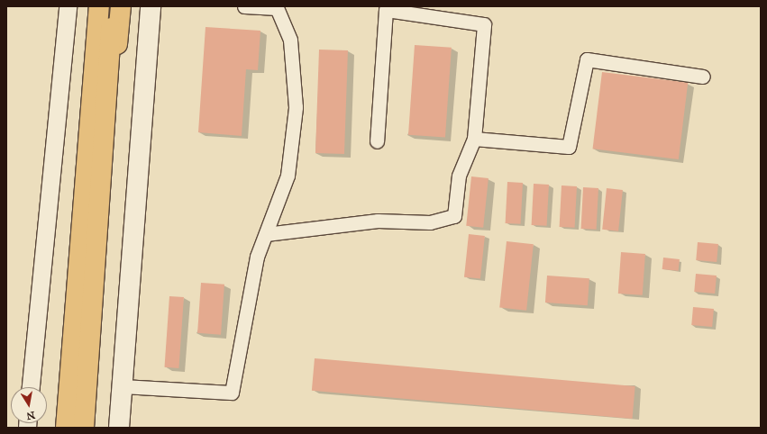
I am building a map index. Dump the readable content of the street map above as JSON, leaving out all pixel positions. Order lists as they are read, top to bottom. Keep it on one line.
{"north":"bottom"}
